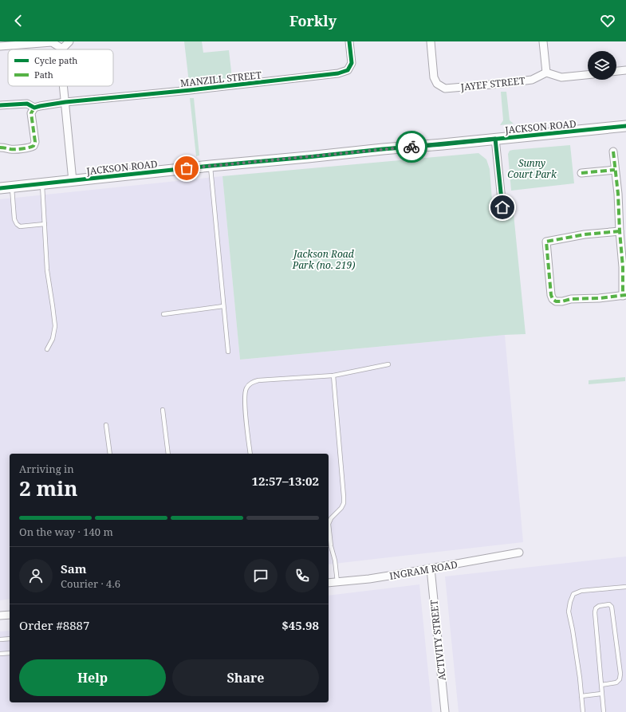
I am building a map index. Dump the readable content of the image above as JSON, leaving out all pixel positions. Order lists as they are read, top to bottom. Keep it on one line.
{"streets":{"street":["MANZILL STREET","JAYEF STREET","JACKSON ROAD","INGRAM ROAD","ACTIVITY STREET"]},"crossings":[["INGRAM ROAD","ACTIVITY STREET"]],"parks":["Sunny Court Park","Jackson Road Park (no. 219)"],"legend":["Cycle path","Path"],"page":{"header":"Forkly","heading":["2 min","Arriving in","12:57–13:02"],"panel":["Sam","Courier · 4.6","Order #8887","$45.98"],"bar":"On the way · 140 m","buttons":["Help","Share"]}}
